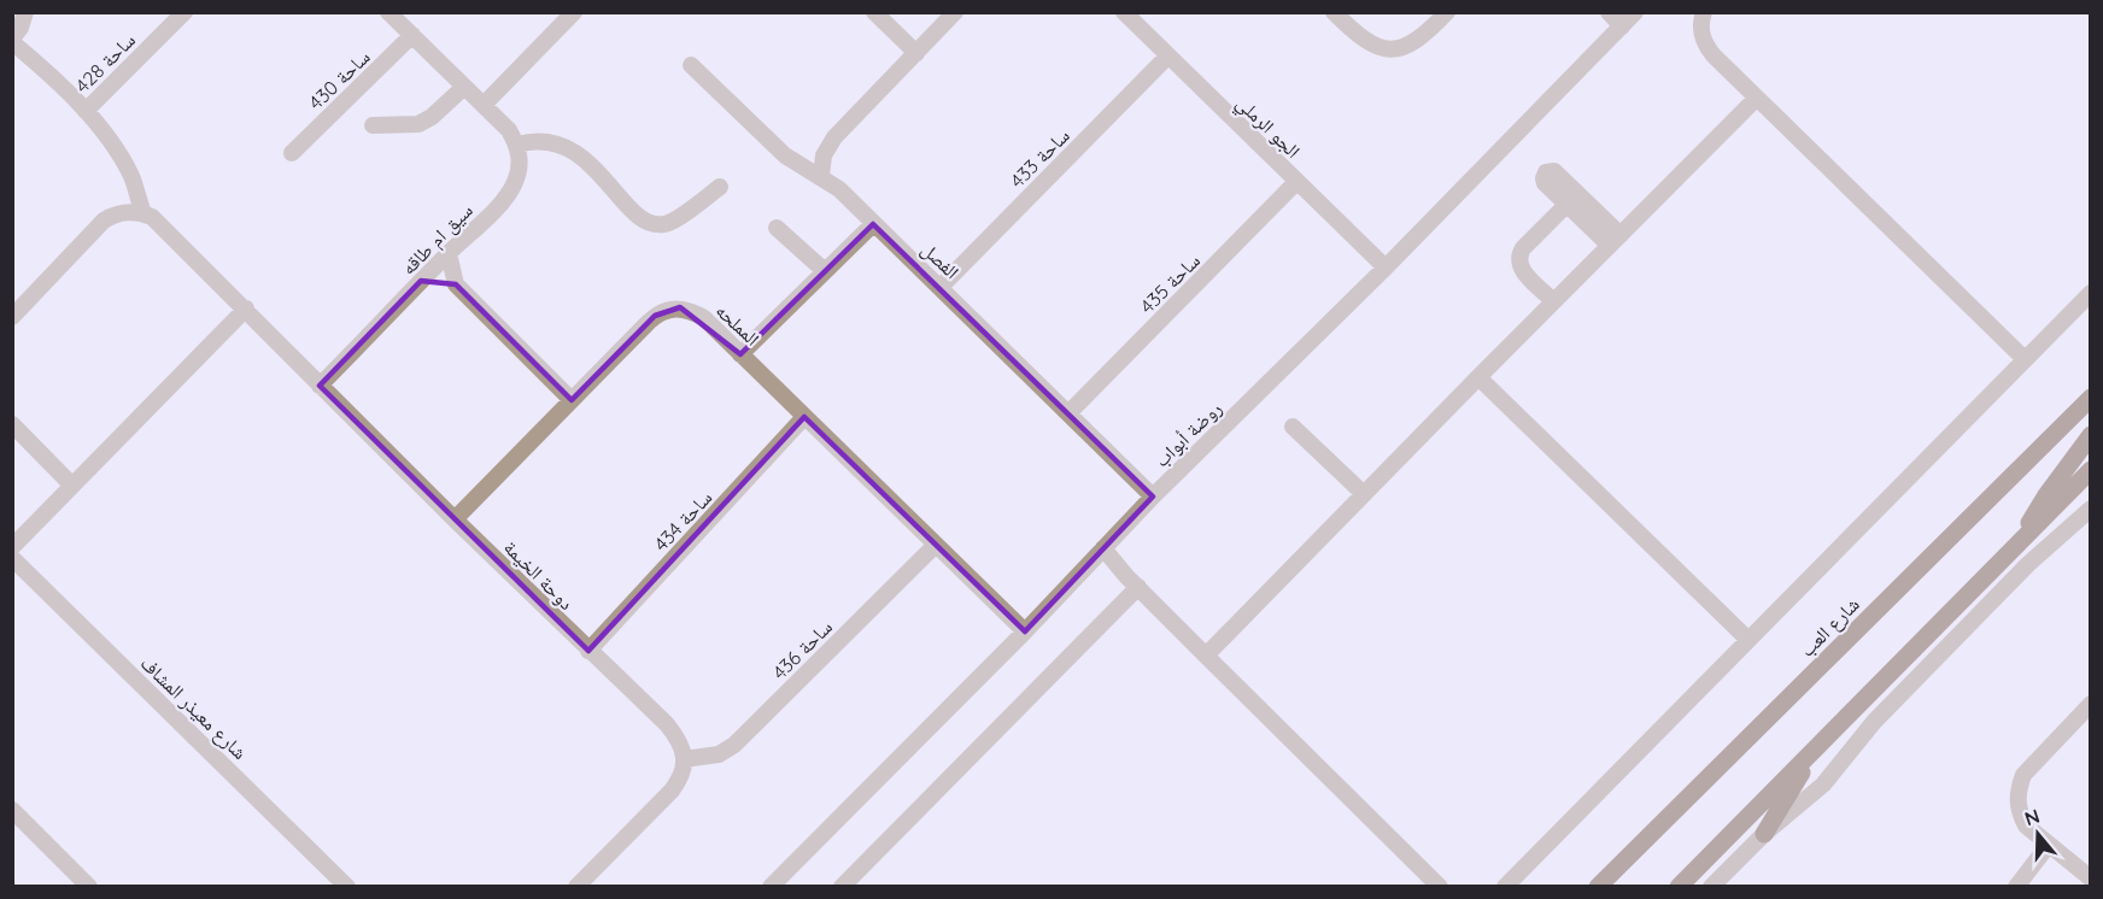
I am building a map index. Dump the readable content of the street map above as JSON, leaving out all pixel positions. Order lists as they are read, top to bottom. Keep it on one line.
{"streets":{"main road":["شارع العب"],"street":["ساحة 428","ساحة 430","الجو الرملي","ساحة 433","سيق ام طاقه","الفصل","ساحة 435","المملحه","روضة أبواب","ساحة 434","دوحة الخيمة","ساحة 436","شارع معيذر المشاف"]},"crossings":[["الجو الرملي","ساحة 433"],["الجو الرملي","ساحة 435"],["الجو الرملي","روضة أبواب"],["ساحة 433","الفصل"],["سيق ام طاقه","دوحة الخيمة"],["الفصل","ساحة 435"],["الفصل","روضة أبواب"],["المملحه","روضة أبواب"],["المملحه","ساحة 434"],["المملحه","دوحة الخيمة"],["المملحه","ساحة 436"],["ساحة 434","دوحة الخيمة"],["دوحة الخيمة","ساحة 436"]],"north":"top"}
